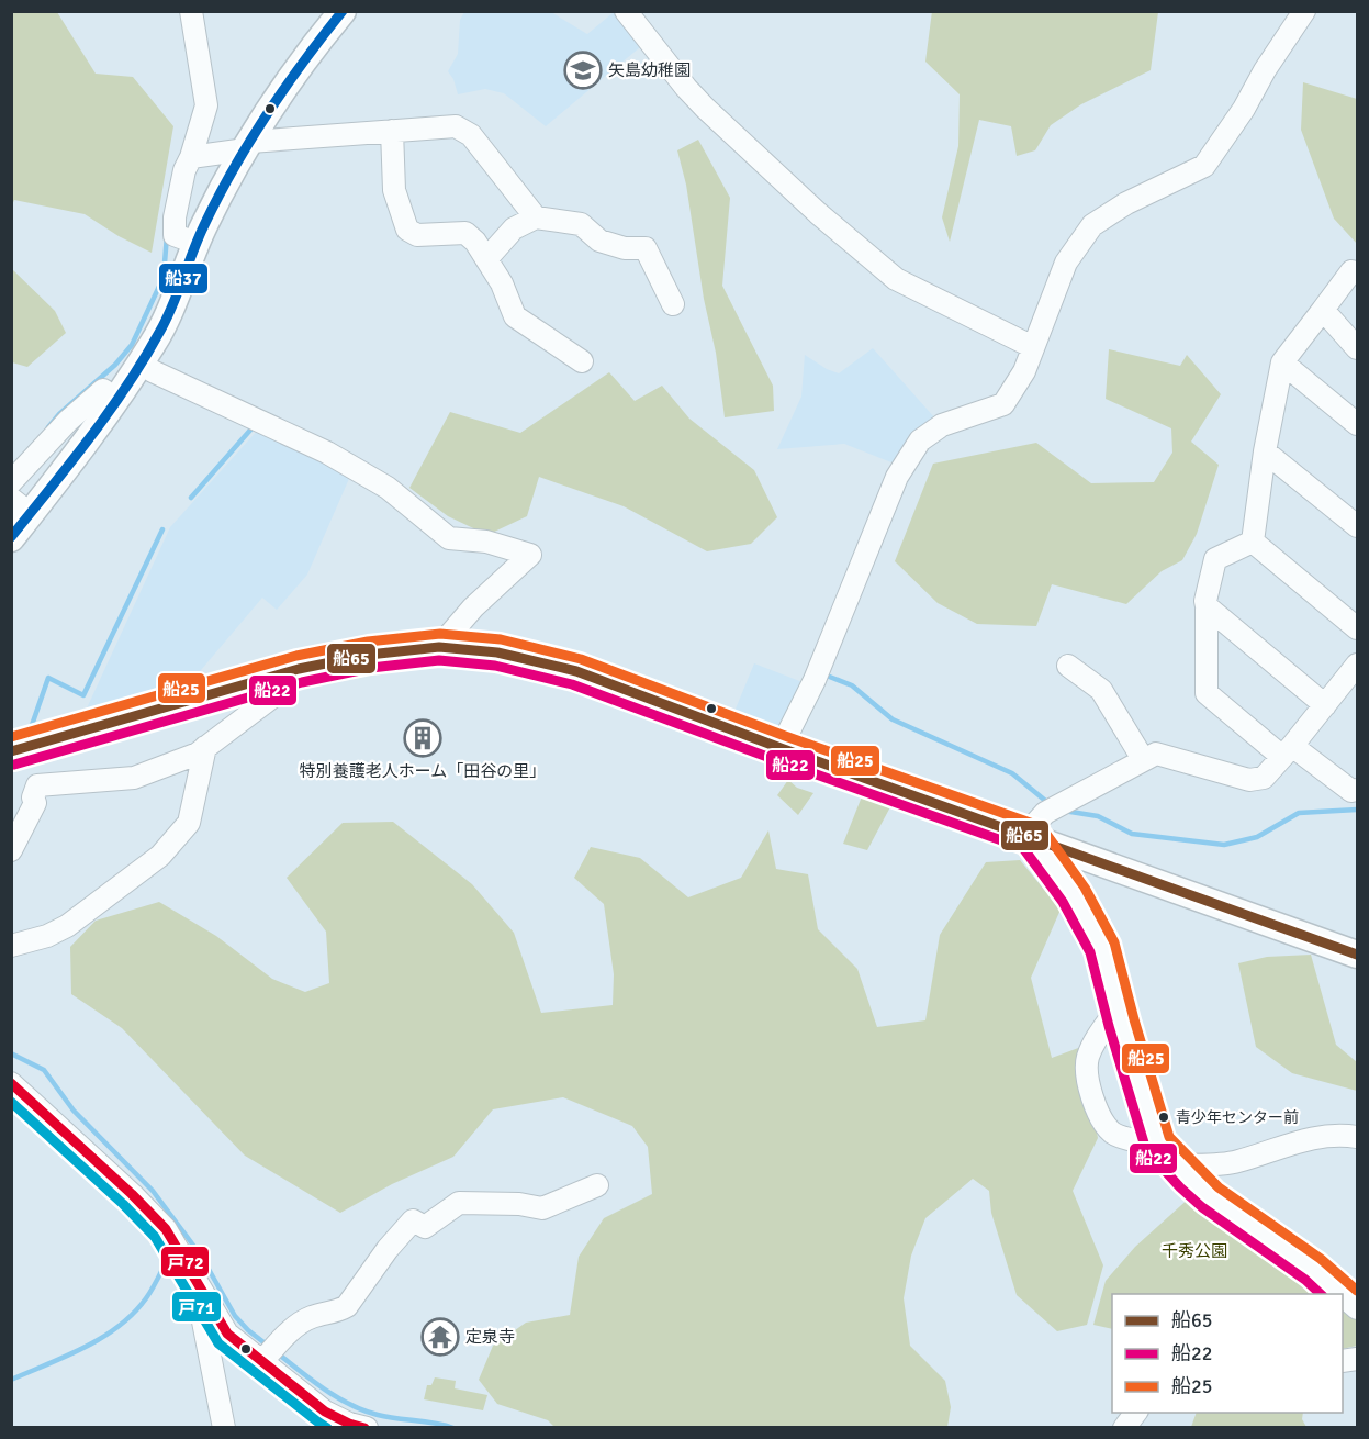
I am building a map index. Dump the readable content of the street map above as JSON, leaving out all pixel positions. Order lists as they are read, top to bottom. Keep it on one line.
{"parks":["千秀公園"],"places":{"school or university":["矢島幼稚園"],"building":["特別養護老人ホーム「田谷の里」"],"other":["青少年センター前"],"temple":["定泉寺"]},"lines":["transit line 船37","transit line 船25","transit line 船65","transit line 船22","transit line 戸72","transit line 戸71"],"legend":["船65","船22","船25"]}
